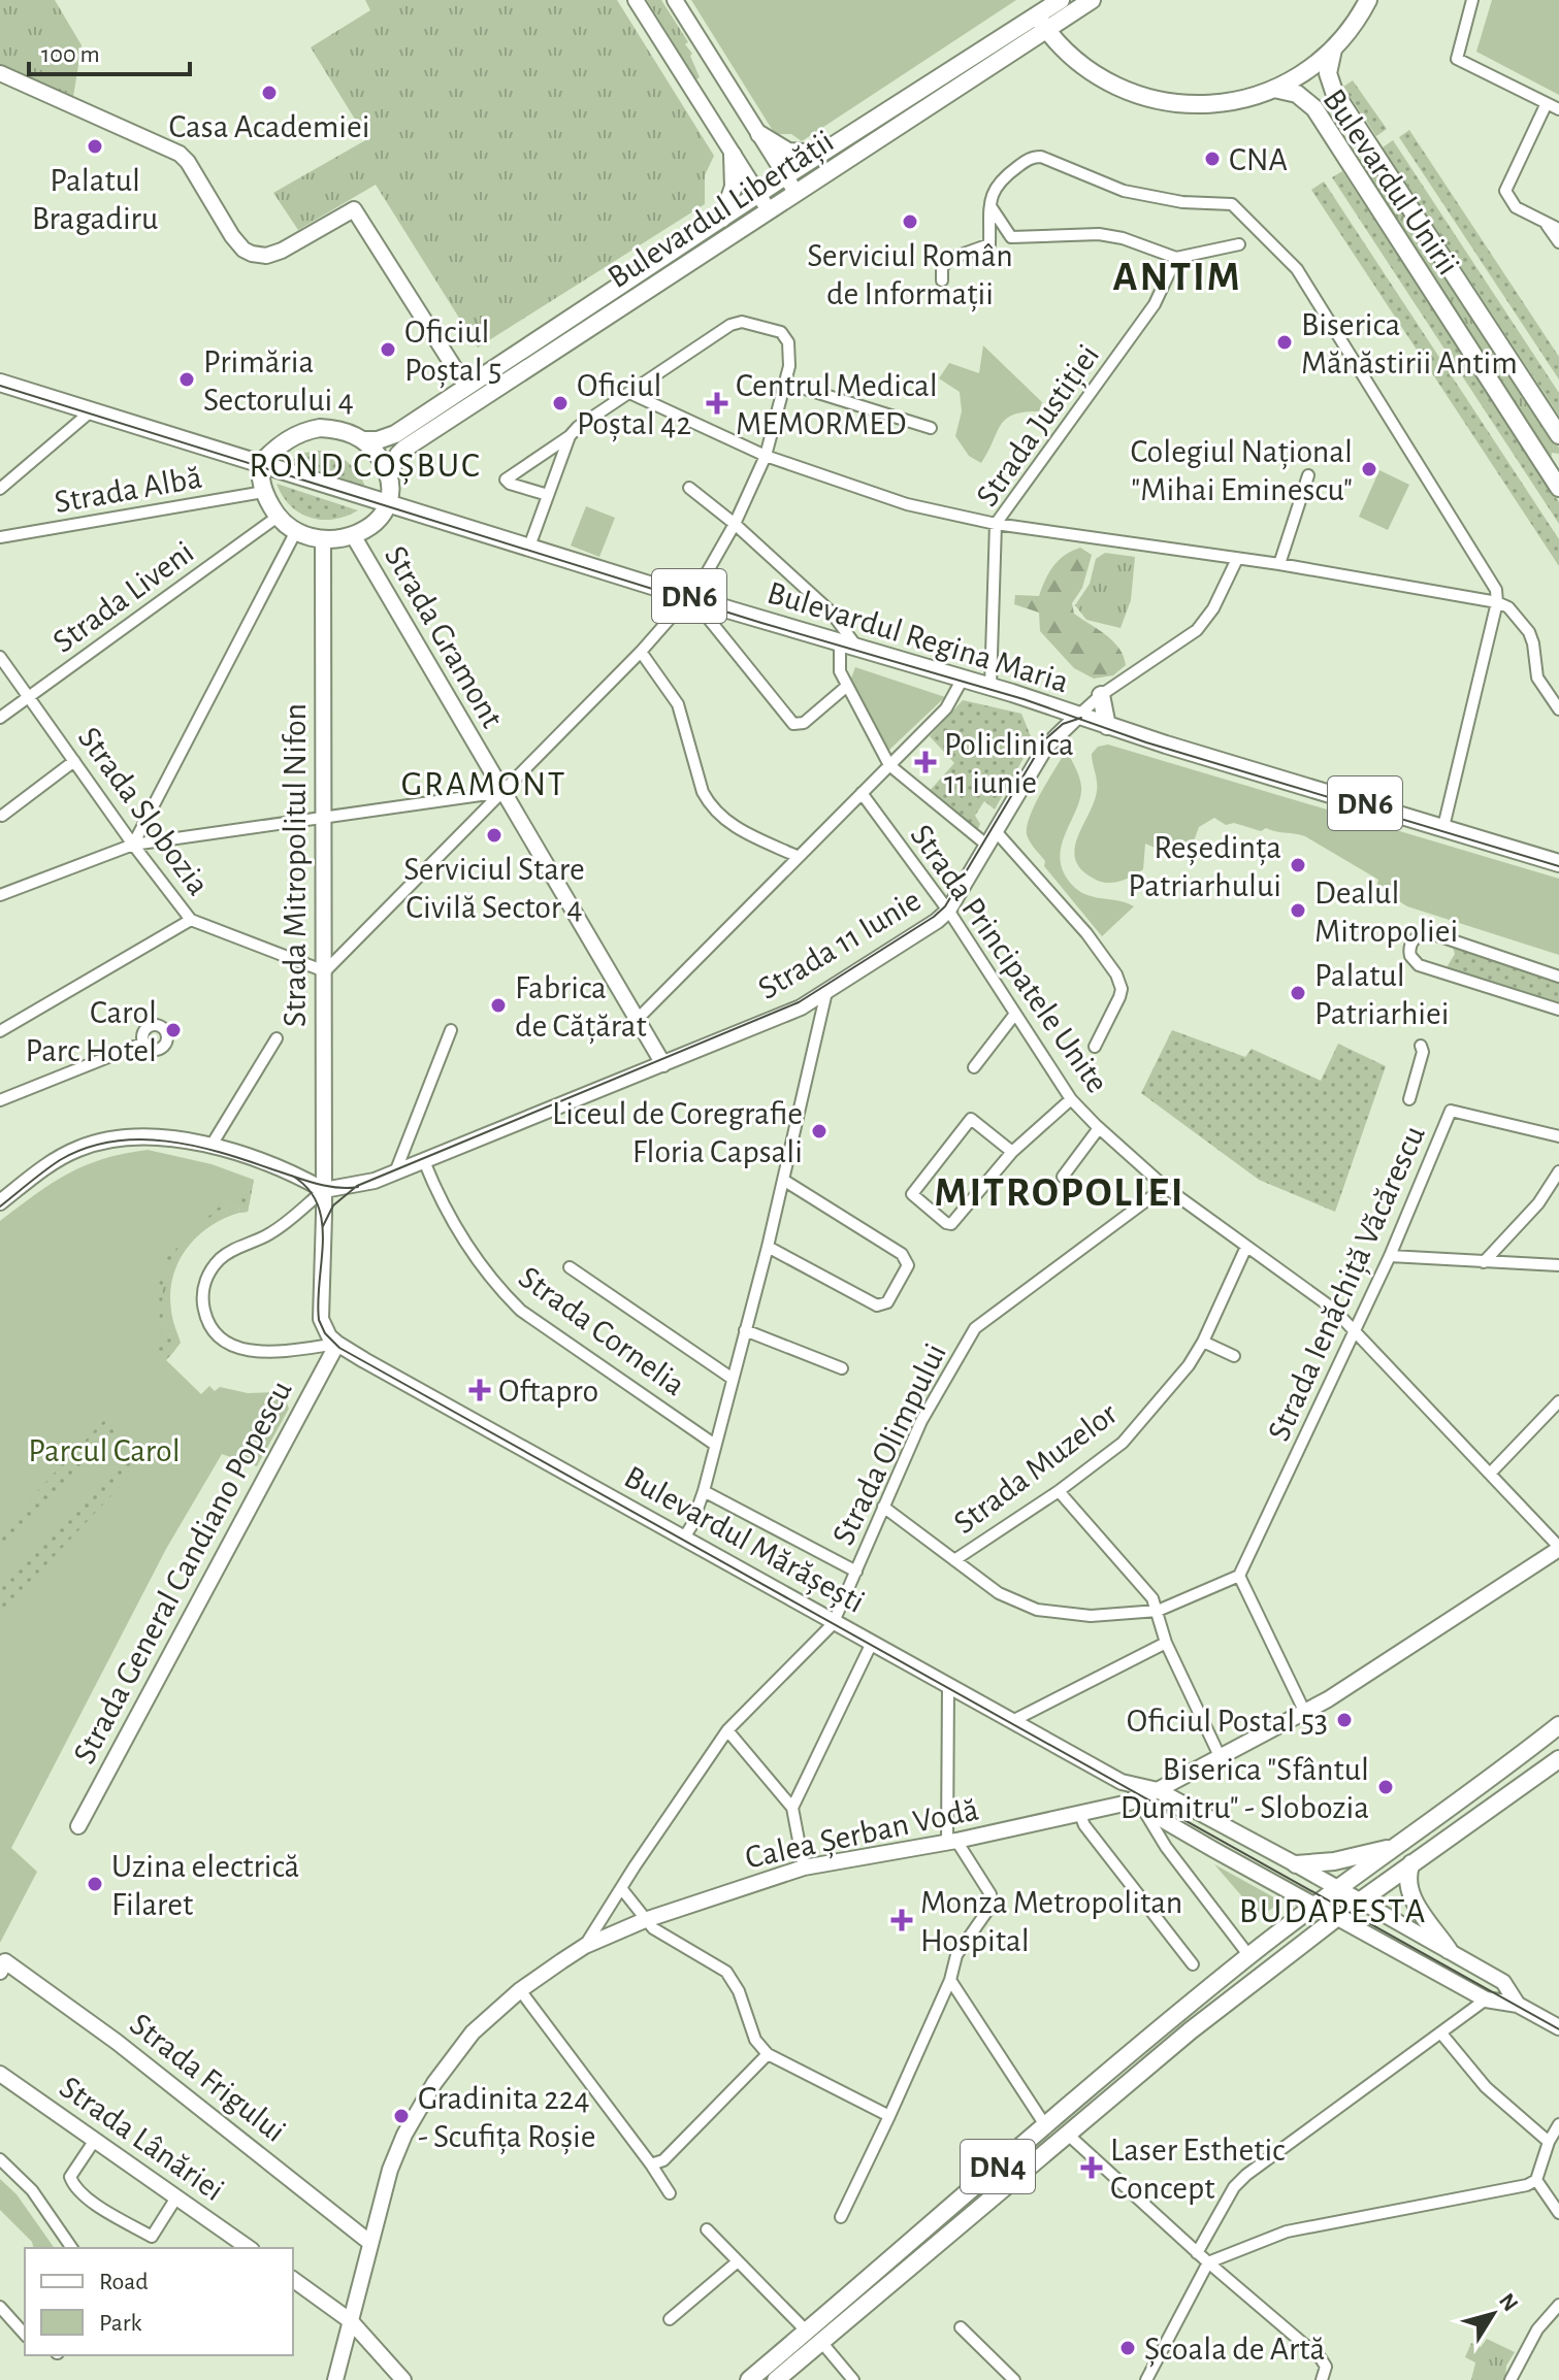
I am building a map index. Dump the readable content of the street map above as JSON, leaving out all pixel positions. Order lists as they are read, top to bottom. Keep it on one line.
{"streets":{"main road":["Bulevardul Unirii","Bulevardul Libertății","DN6","Bulevardul Regina Maria","DN4"],"street":["Strada Justiției","Strada Albă","Strada Liveni","Strada Gramont","Strada Slobozia","Strada Mitropolitul Nifon","Strada 11 Iunie","Strada Principatele Unite","Strada Ienăchiță Văcărescu","Strada Cornelia","Strada Olimpului","Strada Muzelor","Bulevardul Mărășești","Strada General Candiano Popescu","Calea Șerban Vodă","Strada Frigului","Strada Lânăriei"]},"crossings":[["Strada Justiției","Bulevardul Regina Maria"],["Strada Liveni","Strada Slobozia"],["DN6","Bulevardul Regina Maria"],["Strada Gramont","Strada 11 Iunie"],["Bulevardul Regina Maria","Strada 11 Iunie"],["Strada Slobozia","Strada Mitropolitul Nifon"],["Strada Mitropolitul Nifon","Strada 11 Iunie"],["Strada Mitropolitul Nifon","Bulevardul Mărășești"],["Strada Mitropolitul Nifon","Strada General Candiano Popescu"],["Strada 11 Iunie","Strada Principatele Unite"],["Strada 11 Iunie","Strada Cornelia"],["Strada Principatele Unite","Strada Ienăchiță Văcărescu"],["Strada Principatele Unite","Strada Olimpului"],["Strada Principatele Unite","Strada Muzelor"],["Strada Principatele Unite","Calea Șerban Vodă"],["Strada Olimpului","Bulevardul Mărășești"],["Strada Olimpului","Calea Șerban Vodă"],["Bulevardul Mărășești","Strada General Candiano Popescu"],["Bulevardul Mărășești","Calea Șerban Vodă"],["Bulevardul Mărășești","DN4"],["Calea Șerban Vodă","Strada Frigului"]],"districts":["ANTIM","ROND COȘBUC","GRAMONT","MITROPOLIEI","BUDAPESTA"],"parks":["Parcul Carol"],"places":{"other":["Casa Academiei","Palatul Bragadiru","CNA","Serviciul Român de Informații","Biserica Mănăstirii Antim","Oficiul Poștal 5","Primăria Sectorului 4","Oficiul Poștal 42","Colegiul Național \"Mihai Eminescu\"","Serviciul Stare Civilă Sector 4","Reședința Patriarhului","Dealul Mitropoliei","Palatul Patriarhiei","Fabrica de Cățărat","Carol Parc Hotel","Liceul de Coregrafie Floria Capsali","Oficiul Postal 53","Biserica \"Sfântul Dumitru\" - Slobozia","Uzina electrică Filaret","Gradinita 224 - Scufița Roșie","Școala de Artă"],"health":["Centrul Medical MEMORMED","Policlinica 11 iunie","Oftapro","Monza Metropolitan Hospital","Laser Esthetic Concept"]},"legend":["Road","Park"],"scale_bar":"100 m","north":"top right"}
